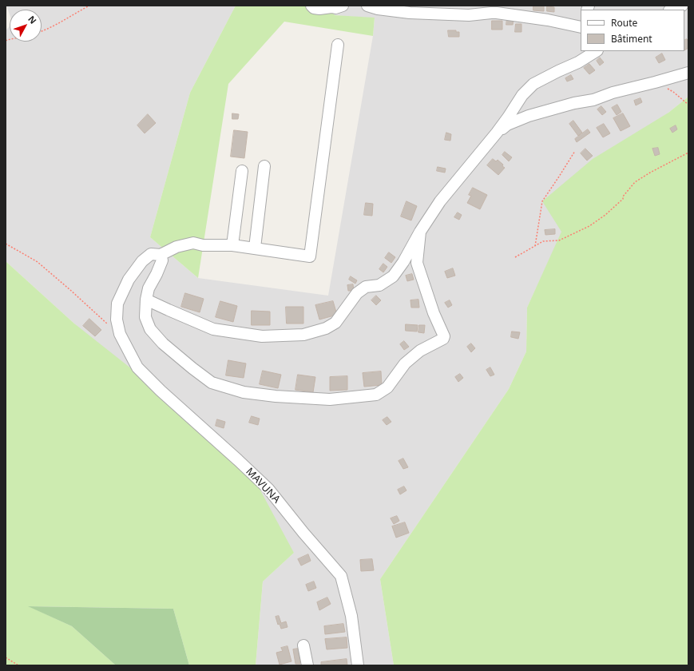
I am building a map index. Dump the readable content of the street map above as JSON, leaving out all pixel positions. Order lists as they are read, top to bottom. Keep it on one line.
{"streets":{"street":["MAVUNA"]},"legend":["Route","Bâtiment"],"north":"top right"}
